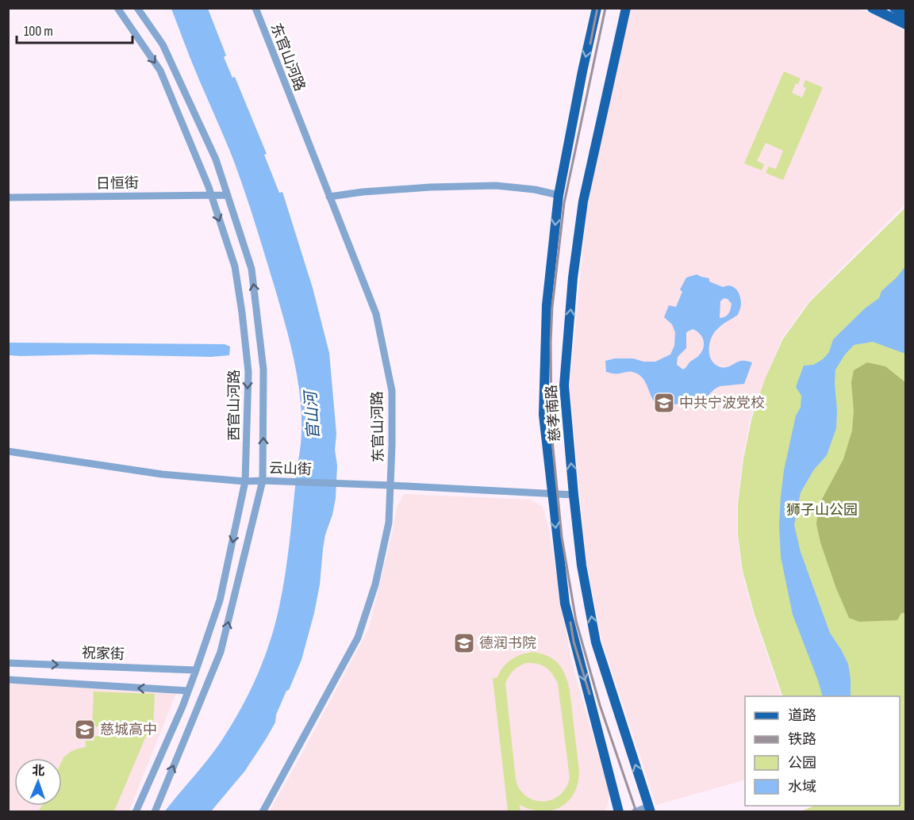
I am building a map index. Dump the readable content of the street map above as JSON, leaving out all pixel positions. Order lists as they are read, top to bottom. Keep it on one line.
{"streets":{"main road":["慈孝南路"],"street":["东官山河路","日恒街","西官山河路","云山街","祝家街"]},"crossings":[["东官山河路","云山街"],["日恒街","西官山河路"],["西官山河路","云山街"],["西官山河路","祝家街"],["慈孝南路","云山街"]],"water":["官山河"],"parks":["狮子山公园"],"places":{"school or university":["中共宁波党校","德润书院","慈城高中"]},"legend":["道路","铁路","公园","水域"],"scale_bar":"100 m","north":"top"}
